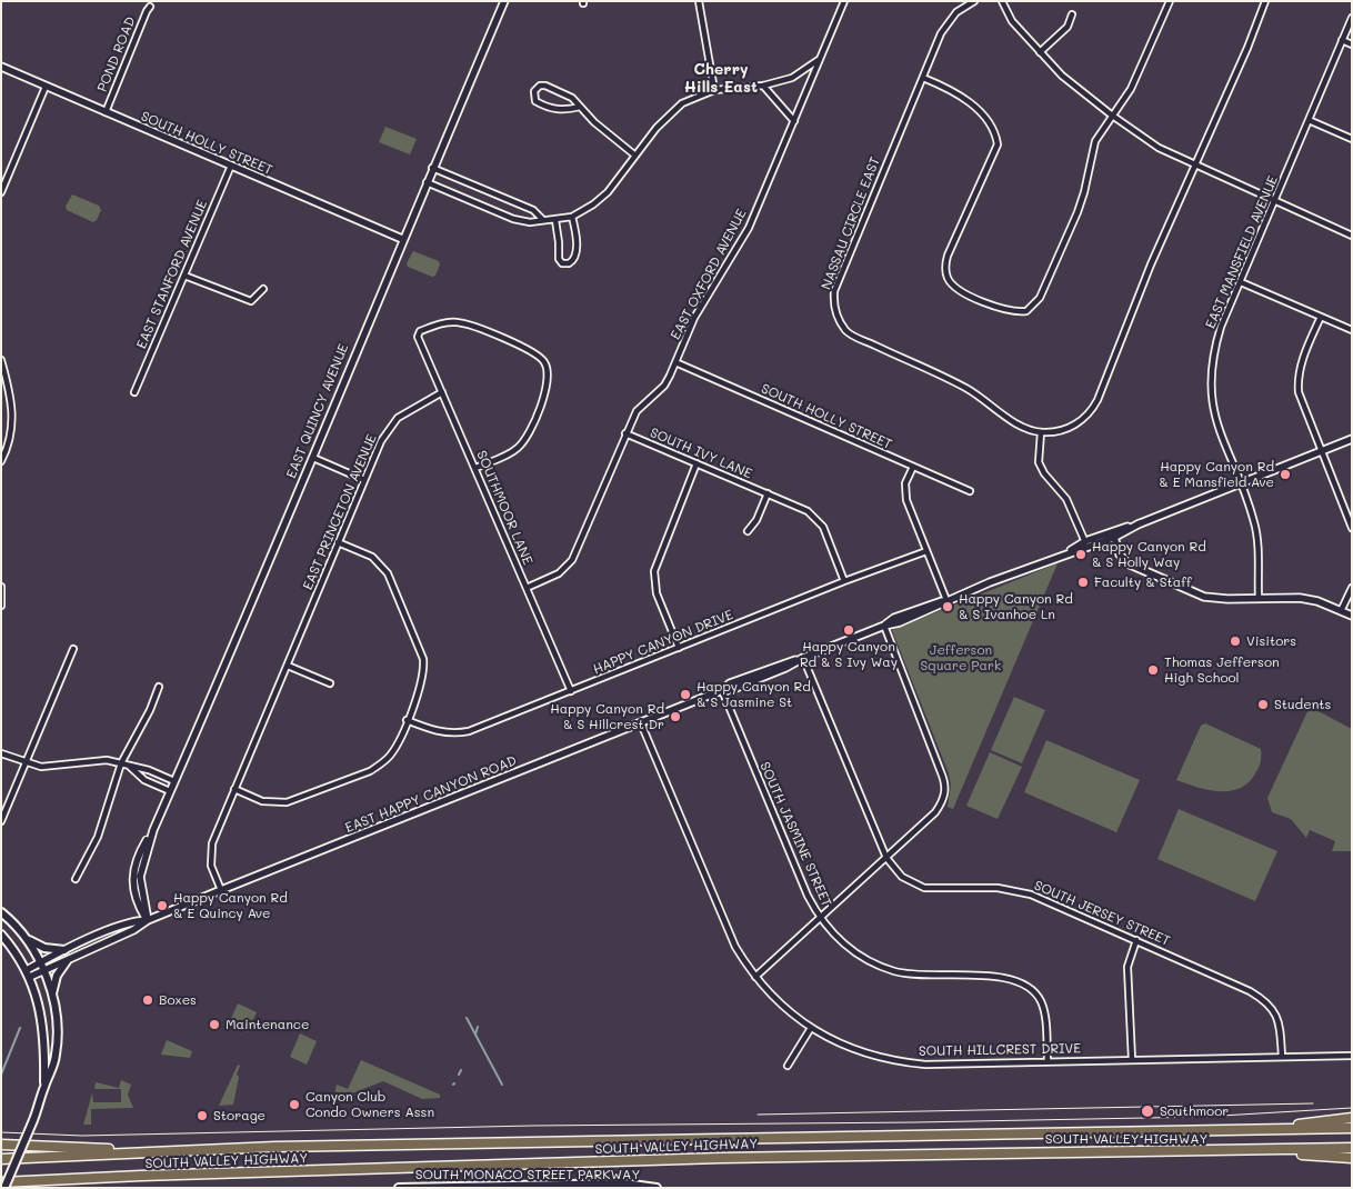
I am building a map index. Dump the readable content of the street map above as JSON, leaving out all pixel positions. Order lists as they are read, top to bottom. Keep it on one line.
{"streets":{"highway":["SOUTH VALLEY HIGHWAY"],"main road":["SOUTH MONACO STREET PARKWAY"],"street":["POND ROAD","SOUTH HOLLY STREET","NASSAU CIRCLE EAST","EAST MANSFIELD AVENUE","EAST STANFORD AVENUE","EAST OXFORD AVENUE","EAST QUINCY AVENUE","SOUTH IVY LANE","SOUTHMOOR LANE","EAST PRINCETON AVENUE","HAPPY CANYON DRIVE","EAST HAPPY CANYON ROAD","SOUTH JASMINE STREET","SOUTH JERSEY STREET","SOUTH HILLCREST DRIVE"]},"crossings":[["POND ROAD","SOUTH HOLLY STREET"],["SOUTH HOLLY STREET","EAST STANFORD AVENUE"],["SOUTH HOLLY STREET","EAST OXFORD AVENUE"],["SOUTH HOLLY STREET","EAST QUINCY AVENUE"],["EAST MANSFIELD AVENUE","EAST HAPPY CANYON ROAD"],["EAST OXFORD AVENUE","SOUTH IVY LANE"],["EAST OXFORD AVENUE","SOUTHMOOR LANE"],["EAST QUINCY AVENUE","EAST HAPPY CANYON ROAD"],["SOUTH IVY LANE","HAPPY CANYON DRIVE"],["SOUTHMOOR LANE","EAST PRINCETON AVENUE"],["SOUTHMOOR LANE","HAPPY CANYON DRIVE"],["EAST PRINCETON AVENUE","EAST HAPPY CANYON ROAD"],["EAST HAPPY CANYON ROAD","SOUTH JASMINE STREET"],["EAST HAPPY CANYON ROAD","SOUTH JERSEY STREET"],["EAST HAPPY CANYON ROAD","SOUTH HILLCREST DRIVE"],["SOUTH JASMINE STREET","SOUTH HILLCREST DRIVE"],["SOUTH JERSEY STREET","SOUTH HILLCREST DRIVE"]],"districts":["Cherry Hills East"],"parks":["Jefferson Square Park"],"places":["Happy Canyon Rd & E Mansfield Ave","Happy Canyon Rd & S Holly Way","Faculty & Staff","Happy Canyon Rd & S Ivanhoe Ln","Happy Canyon Rd & S Ivy Way","Visitors","Thomas Jefferson High School","Happy Canyon Rd & S Jasmine St","Students","Happy Canyon Rd & S Hillcrest Dr","Happy Canyon Rd & E Quincy Ave","Boxes","Maintenance","Canyon Club Condo Owners Assn","Southmoor","Storage"]}
